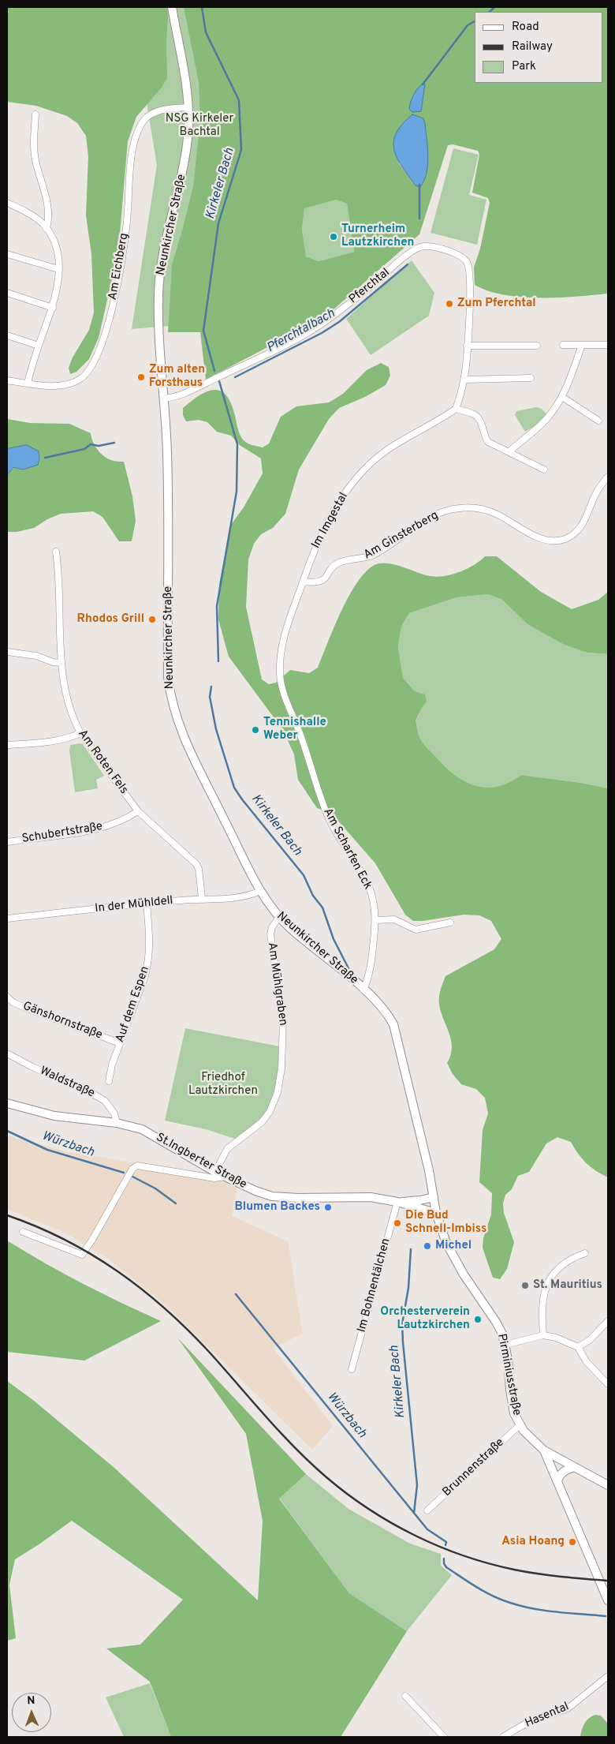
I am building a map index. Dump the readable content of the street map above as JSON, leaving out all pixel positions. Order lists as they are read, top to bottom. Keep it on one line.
{"streets":{"main road":["Neunkircher Straße","St.Ingberter Straße","Pirminiusstraße"],"street":["Am Eichberg","Pferchtal","Im Imgestal","Am Ginsterberg","Am Roten Fels","Schubertstraße","Am Scharfen Eck","In der Mühldell","Am Mühlgraben","Auf dem Espen","Gänshornstraße","Waldstraße","Im Bohnentälchen","Brunnenstraße","Hasental"]},"crossings":[["Neunkircher Straße","Am Eichberg"],["Neunkircher Straße","Pferchtal"],["Neunkircher Straße","Am Scharfen Eck"],["Neunkircher Straße","In der Mühldell"],["Neunkircher Straße","Am Mühlgraben"],["Neunkircher Straße","St.Ingberter Straße"],["Neunkircher Straße","Pirminiusstraße"],["Im Imgestal","Am Ginsterberg"],["Im Imgestal","Am Scharfen Eck"],["Am Roten Fels","Schubertstraße"],["Am Roten Fels","In der Mühldell"],["In der Mühldell","Auf dem Espen"],["Am Mühlgraben","St.Ingberter Straße"],["Auf dem Espen","Gänshornstraße"],["Waldstraße","St.Ingberter Straße"],["St.Ingberter Straße","Im Bohnentälchen"],["St.Ingberter Straße","Pirminiusstraße"],["Pirminiusstraße","Brunnenstraße"]],"water":["Kirkeler Bach","Pferchtalbach","Würzbach"],"parks":["NSG Kirkeler Bachtal","Friedhof Lautzkirchen"],"places":["Turnerheim Lautzkirchen","Zum Pferchtal","Zum alten Forsthaus","Rhodos Grill","Tennishalle Weber","Blumen Backes","Die Bud Schnell-Imbiss","Michel","St. Mauritius","Orchesterverein Lautzkirchen","Asia Hoang"],"legend":["Road","Railway","Park"],"north":"top"}
